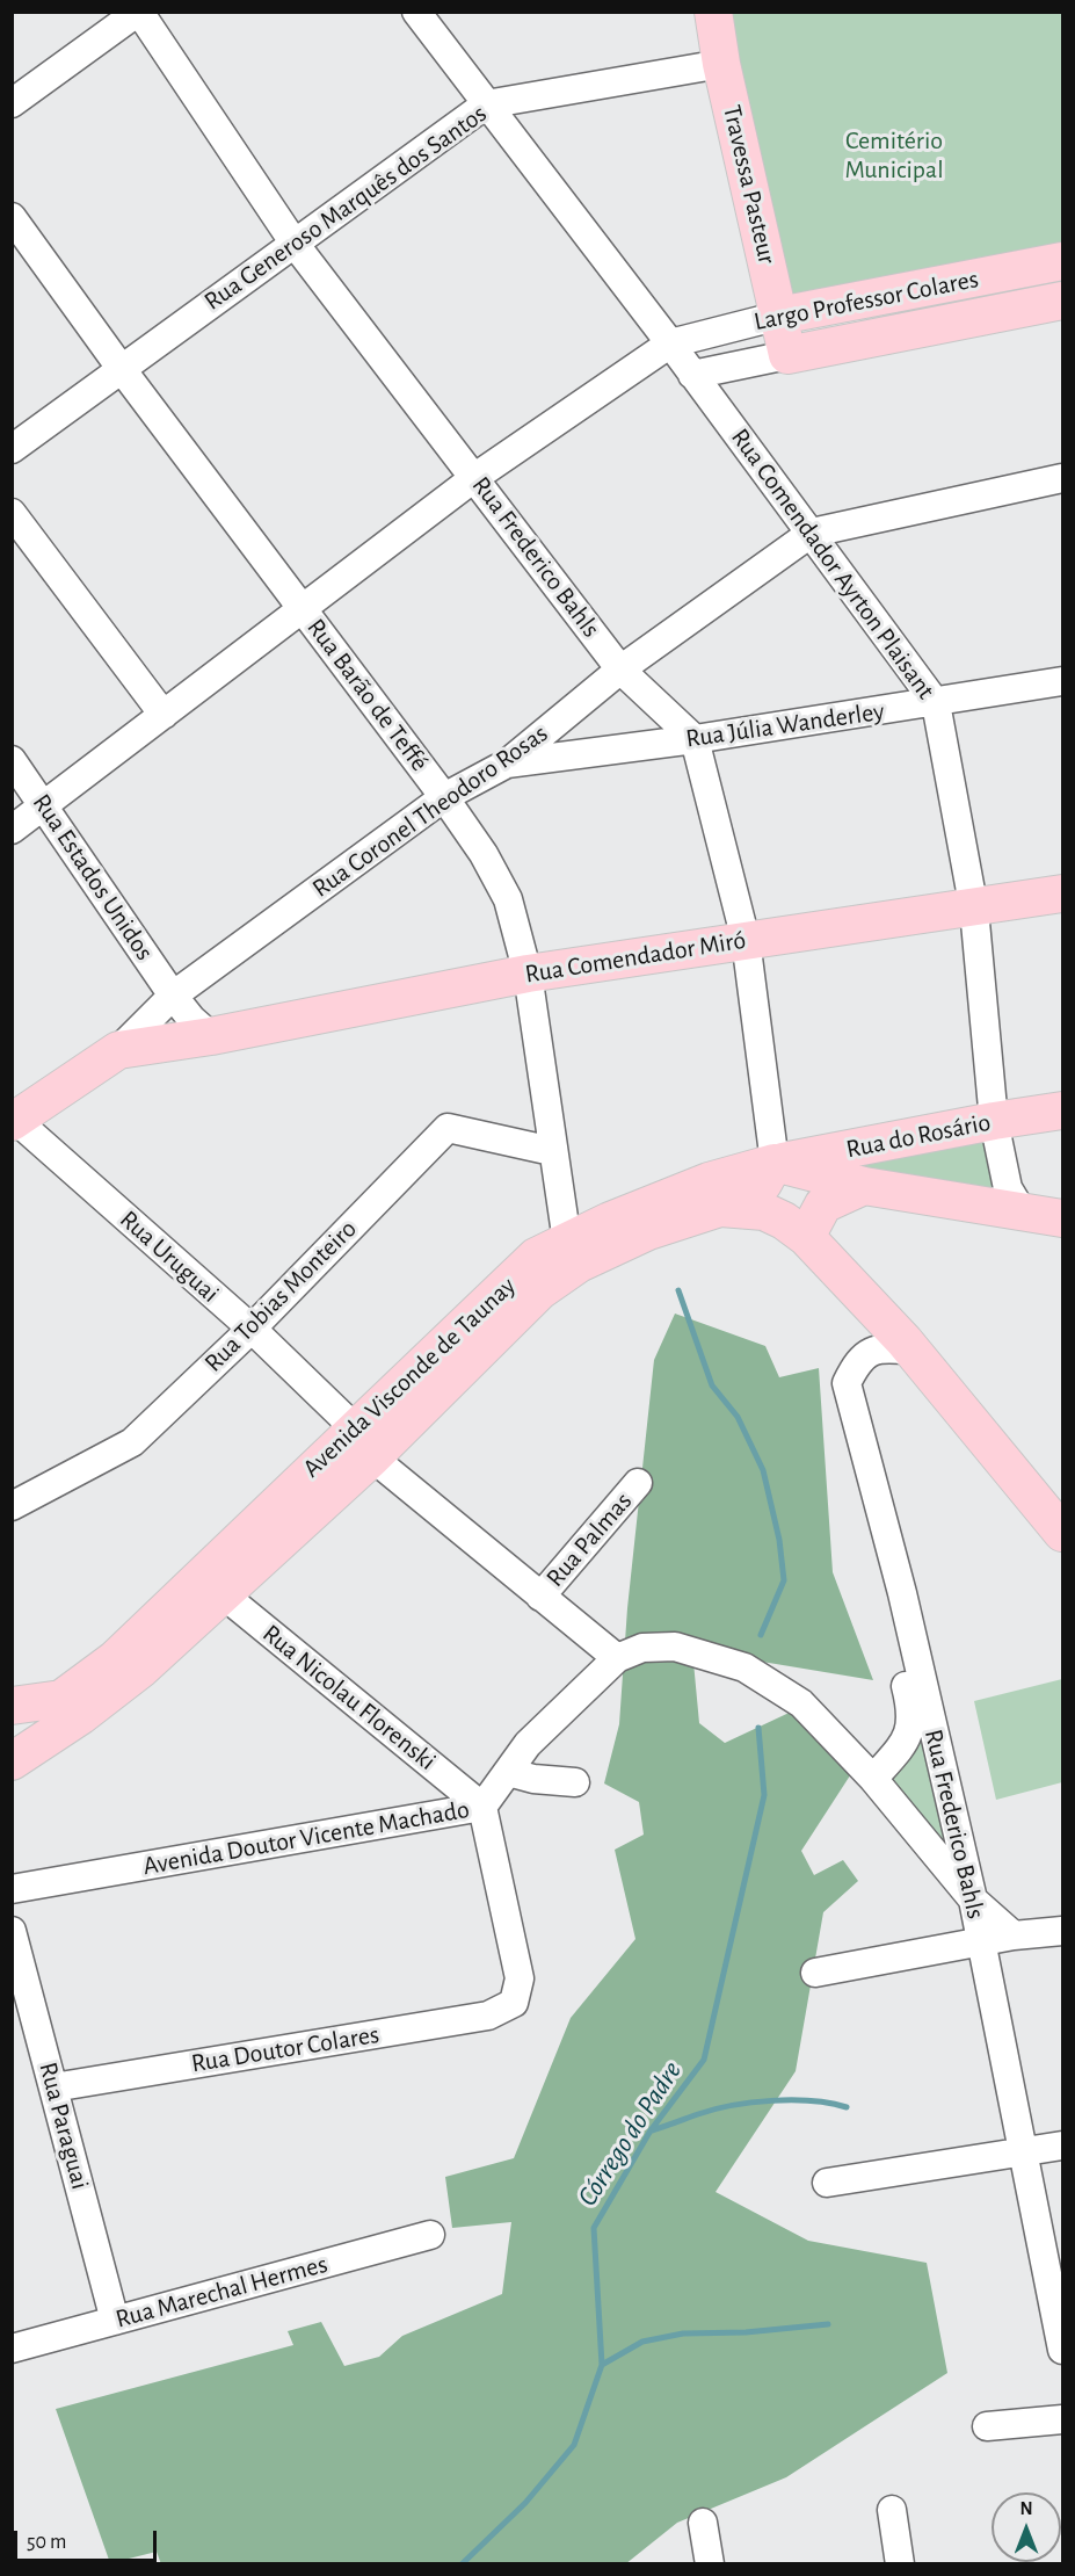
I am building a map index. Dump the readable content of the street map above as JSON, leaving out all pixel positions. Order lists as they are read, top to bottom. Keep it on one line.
{"streets":{"main road":["Travessa Pasteur","Largo Professor Colares","Rua Coronel Theodoro Rosas","Rua Comendador Miró","Rua do Rosário","Avenida Visconde de Taunay"],"street":["Rua Generoso Marquês dos Santos","Rua Frederico Bahls","Rua Comendador Ayrton Plaisant","Rua Barão de Teffé","Rua Júlia Wanderley","Rua Estados Unidos","Rua Uruguai","Rua Tobias Monteiro","Rua Palmas","Rua Nicolau Florenski","Avenida Doutor Vicente Machado","Rua Doutor Colares","Rua Paraguai","Rua Marechal Hermes"]},"crossings":[["Travessa Pasteur","Rua Generoso Marquês dos Santos"],["Travessa Pasteur","Largo Professor Colares"],["Rua Generoso Marquês dos Santos","Rua Frederico Bahls"],["Rua Generoso Marquês dos Santos","Rua Comendador Ayrton Plaisant"],["Rua Generoso Marquês dos Santos","Rua Barão de Teffé"],["Largo Professor Colares","Rua Comendador Ayrton Plaisant"],["Rua Frederico Bahls","Rua Júlia Wanderley"],["Rua Frederico Bahls","Rua Coronel Theodoro Rosas"],["Rua Frederico Bahls","Avenida Doutor Vicente Machado"],["Rua Comendador Ayrton Plaisant","Rua Júlia Wanderley"],["Rua Comendador Ayrton Plaisant","Rua Coronel Theodoro Rosas"],["Rua Comendador Ayrton Plaisant","Rua Comendador Miró"],["Rua Comendador Ayrton Plaisant","Rua do Rosário"],["Rua Barão de Teffé","Rua Coronel Theodoro Rosas"],["Rua Barão de Teffé","Rua Comendador Miró"],["Rua Barão de Teffé","Rua Tobias Monteiro"],["Rua Barão de Teffé","Avenida Visconde de Taunay"],["Rua Júlia Wanderley","Rua Coronel Theodoro Rosas"],["Rua Coronel Theodoro Rosas","Rua Estados Unidos"],["Rua Coronel Theodoro Rosas","Rua Comendador Miró"],["Rua Coronel Theodoro Rosas","Rua Uruguai"],["Rua do Rosário","Avenida Visconde de Taunay"],["Rua Uruguai","Rua Tobias Monteiro"],["Rua Uruguai","Avenida Visconde de Taunay"],["Rua Uruguai","Rua Palmas"],["Rua Uruguai","Avenida Doutor Vicente Machado"],["Avenida Visconde de Taunay","Rua Nicolau Florenski"],["Rua Nicolau Florenski","Avenida Doutor Vicente Machado"],["Rua Nicolau Florenski","Rua Doutor Colares"],["Avenida Doutor Vicente Machado","Rua Doutor Colares"],["Rua Doutor Colares","Rua Paraguai"],["Rua Paraguai","Rua Marechal Hermes"]],"water":["Córrego do Padre"],"parks":["Cemitério Municipal"],"scale_bar":"50 m","north":"top"}
